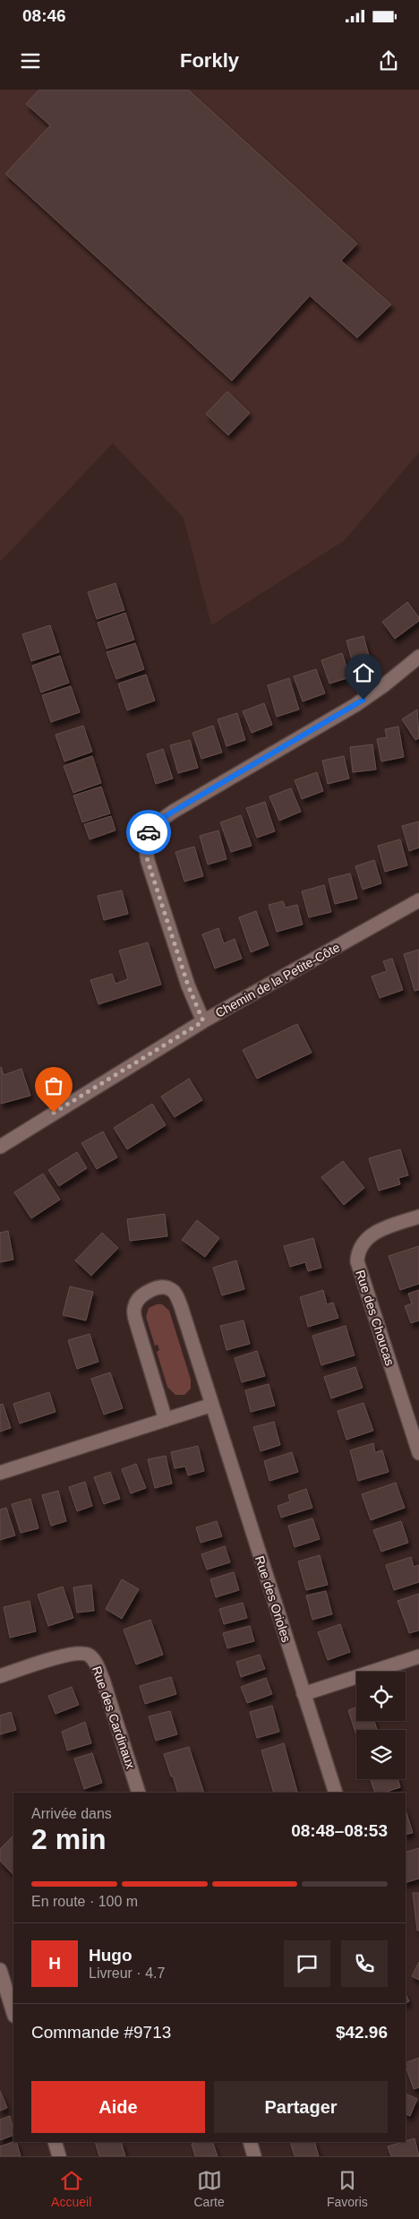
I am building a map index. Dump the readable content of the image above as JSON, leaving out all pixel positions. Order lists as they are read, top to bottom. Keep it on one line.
{"streets":{"street":["Chemin de la Petite-Côte","Rue des Choucas","Rue des Orioles","Rue des Cardinaux"]},"page":{"status":"08:46","header":"Forkly","heading":["2 min","Arrivée dans","08:48–08:53"],"panel":["Hugo","Livreur · 4.7","Commande #9713","$42.96"],"bar":"En route · 100 m","round":"H","buttons":["Aide","Partager"],"tabs":["Accueil","Carte","Favoris"]}}
